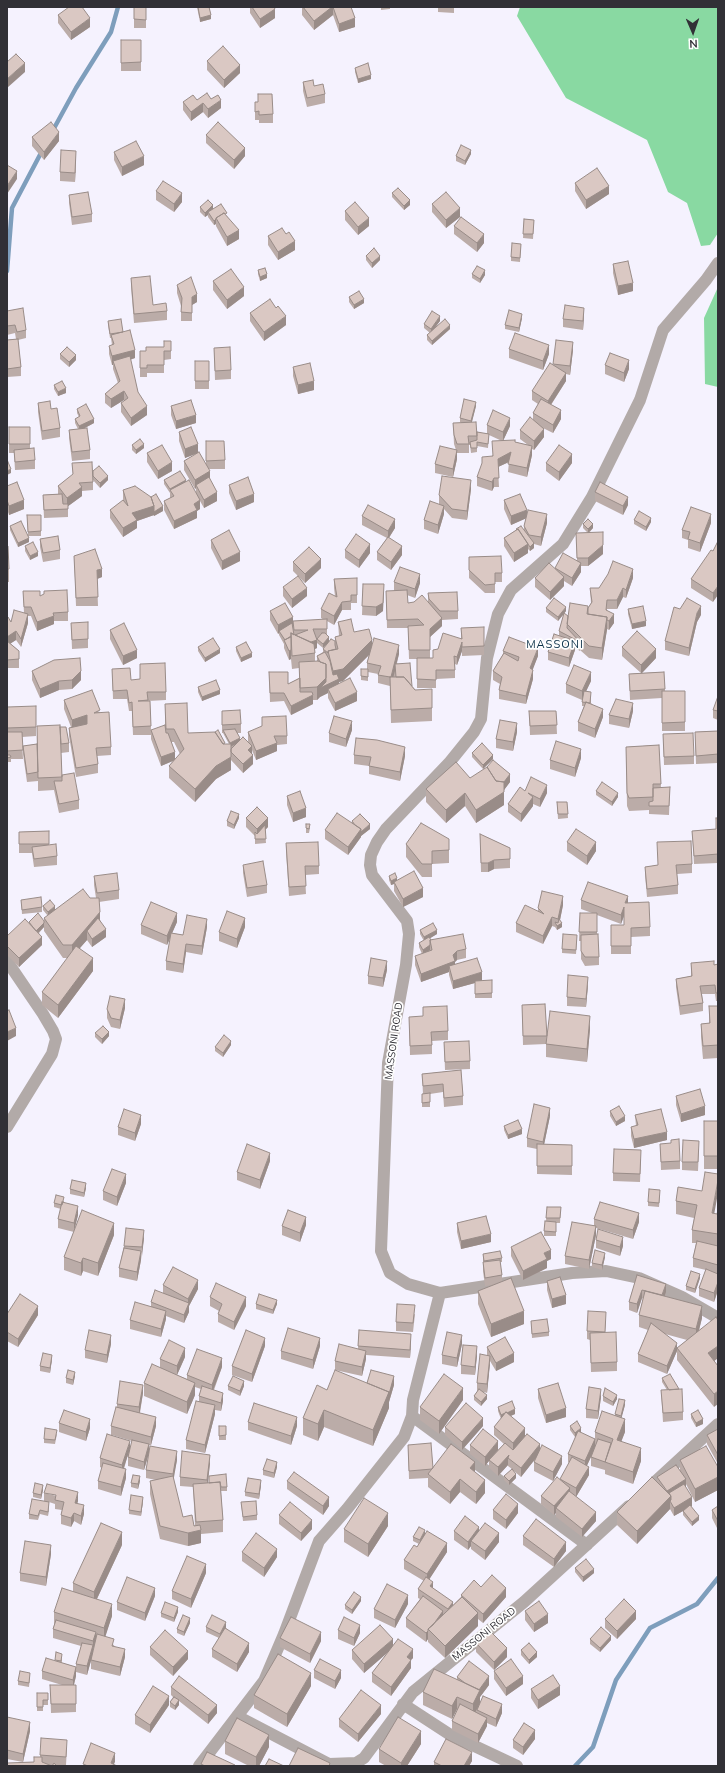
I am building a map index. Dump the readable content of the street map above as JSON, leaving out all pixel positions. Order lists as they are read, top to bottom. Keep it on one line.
{"streets":{"street":["MASSONI ROAD"]},"districts":["MASSONI"],"north":"bottom"}
